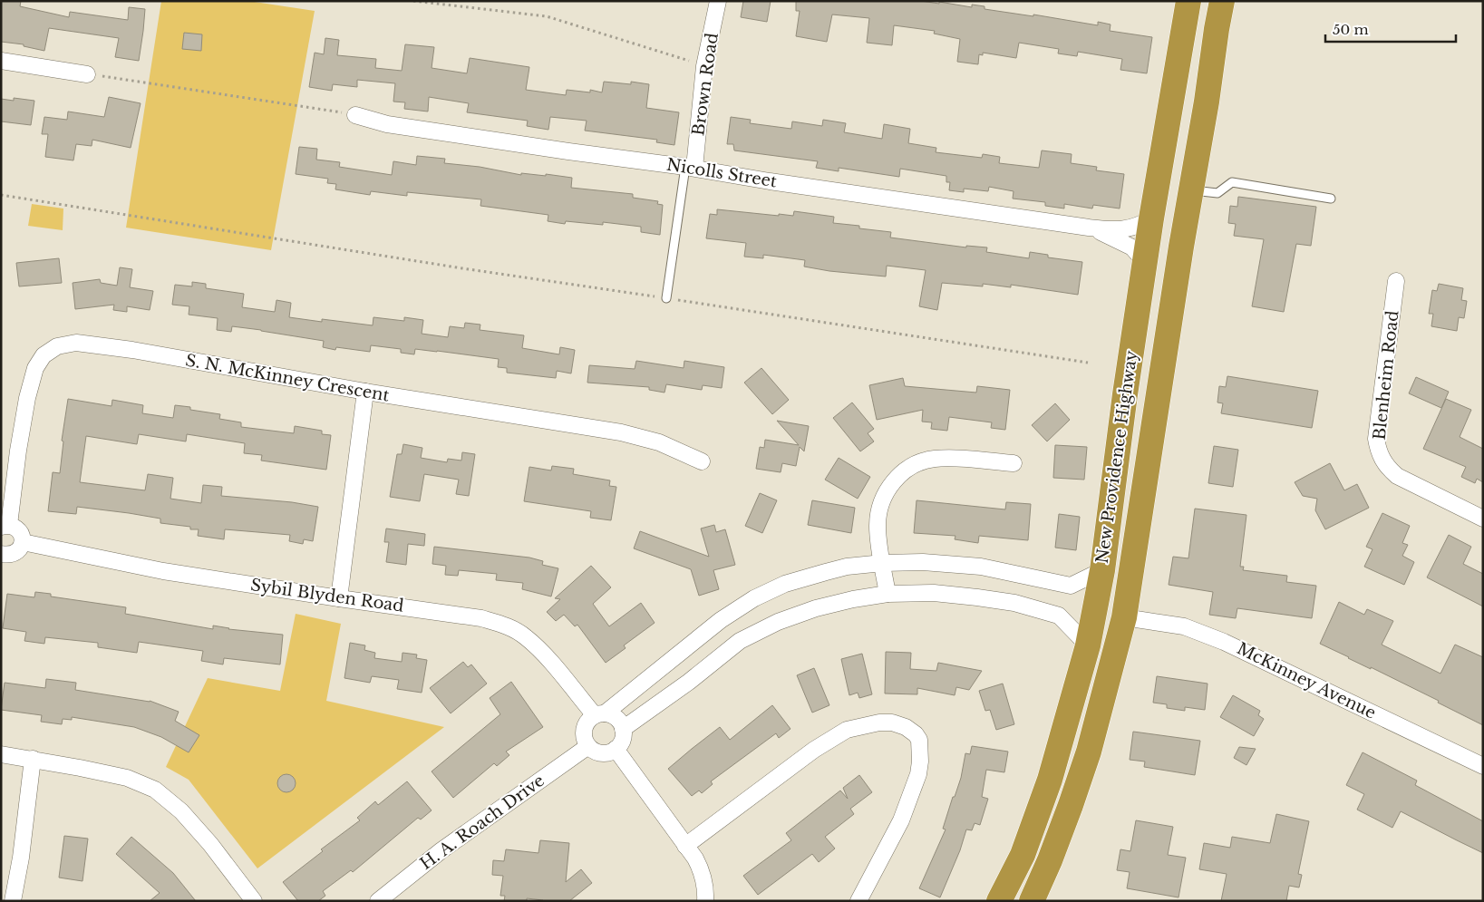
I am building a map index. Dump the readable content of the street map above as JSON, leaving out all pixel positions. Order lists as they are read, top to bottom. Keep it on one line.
{"streets":{"highway":["New Providence Highway"],"street":["Brown Road","Nicolls Street","Blenheim Road","S. N. McKinney Crescent","Sybil Blyden Road","McKinney Avenue","H. A. Roach Drive"]},"crossings":[["Brown Road","Nicolls Street"],["New Providence Highway","McKinney Avenue"],["Sybil Blyden Road","H. A. Roach Drive"]],"scale_bar":"50 m"}
